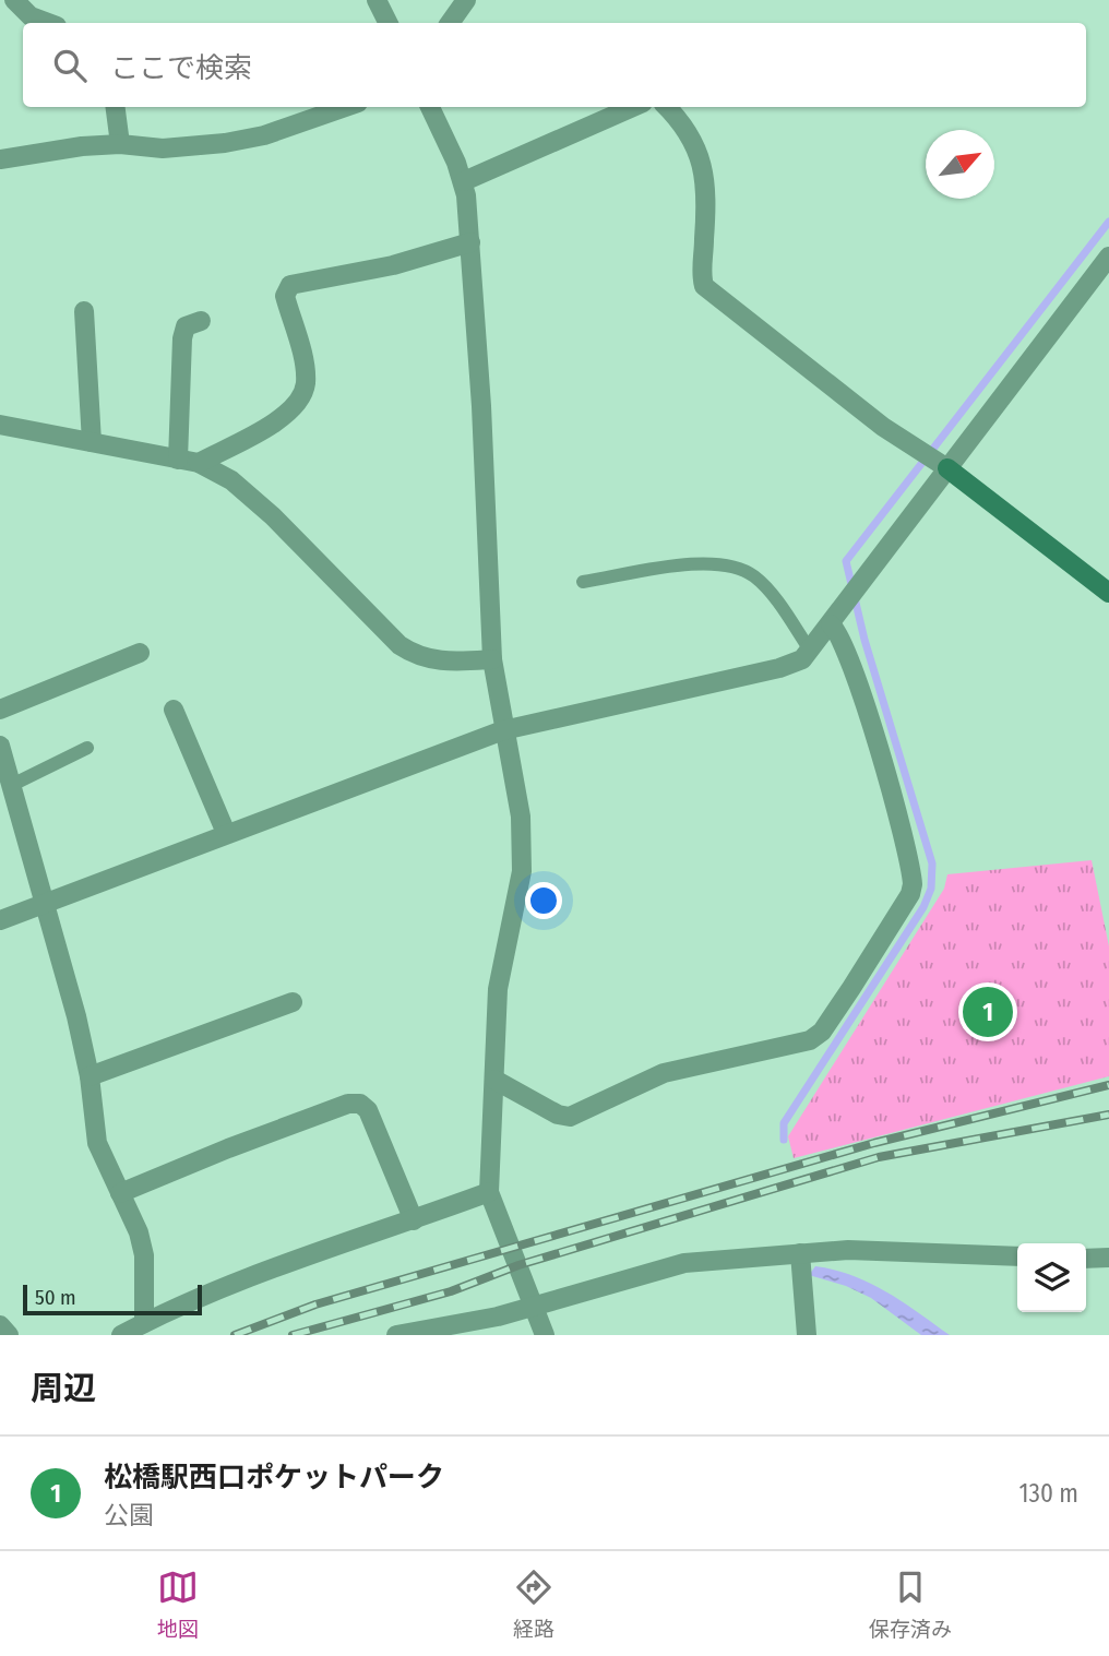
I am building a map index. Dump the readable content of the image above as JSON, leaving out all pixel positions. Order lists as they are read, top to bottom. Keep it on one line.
{"scale_bar":"50 m","north":"top right","page":{"search":"ここで検索","pins":"1","scale":"50 m","heading":"周辺","list":[{"mark":"1","name":"松橋駅西口ポケットパーク","note":"公園","value":"130 m"}],"nav":["地図","経路","保存済み"]}}
